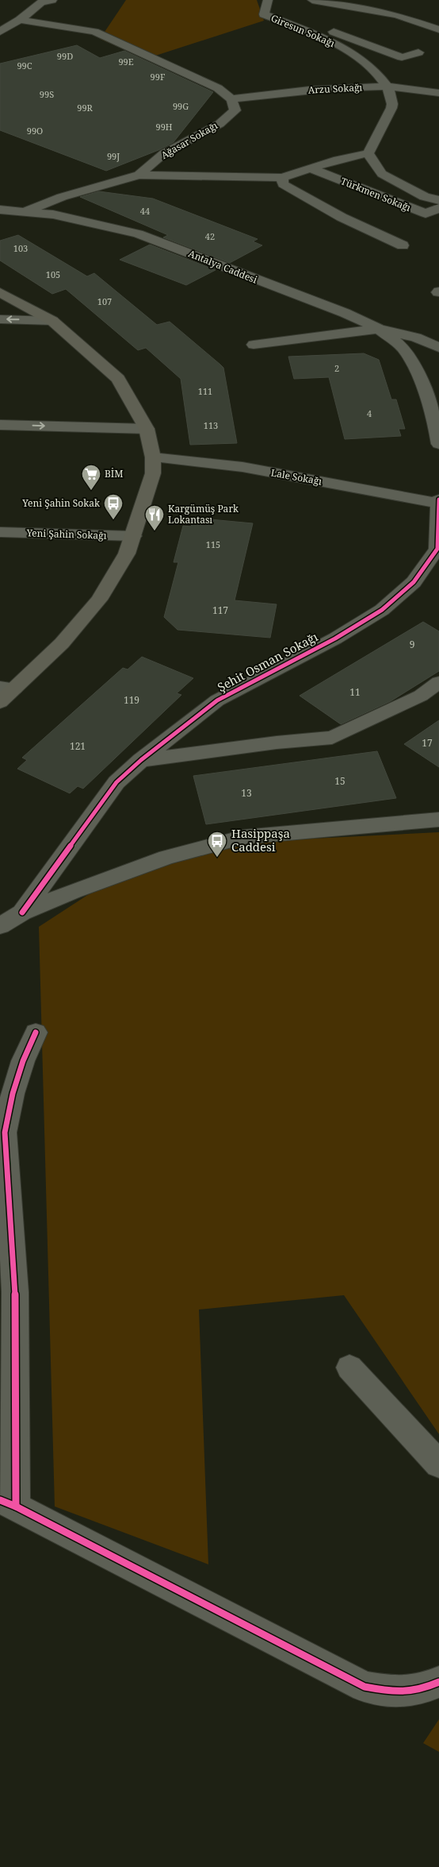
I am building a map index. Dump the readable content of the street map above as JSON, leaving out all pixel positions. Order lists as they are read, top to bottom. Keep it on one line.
{"streets":{"street":["Giresun Sokağı","Arzu Sokağı","Ağasar Sokağı","Türkmen Sokağı","Antalya Caddesi","Lale Sokağı","Yeni Şahin Sokağı","Şehit Osman Sokağı"]},"crossings":[["Giresun Sokağı","Arzu Sokağı"],["Arzu Sokağı","Ağasar Sokağı"],["Ağasar Sokağı","Türkmen Sokağı"],["Lale Sokağı","Şehit Osman Sokağı"]],"places":{"supermarket":["BİM"],"bus stop":["Yeni Şahin Sokak","Hasippaşa Caddesi"],"restaurant":["Kargümüş Park Lokantası"]},"house_numbers":["99D","99E","99C","99F","99S","99G","99R","99H","99O","99J","44","42","103","105","107","2","111","4","113","115","117","9","11","119","17","121","15","13"]}
